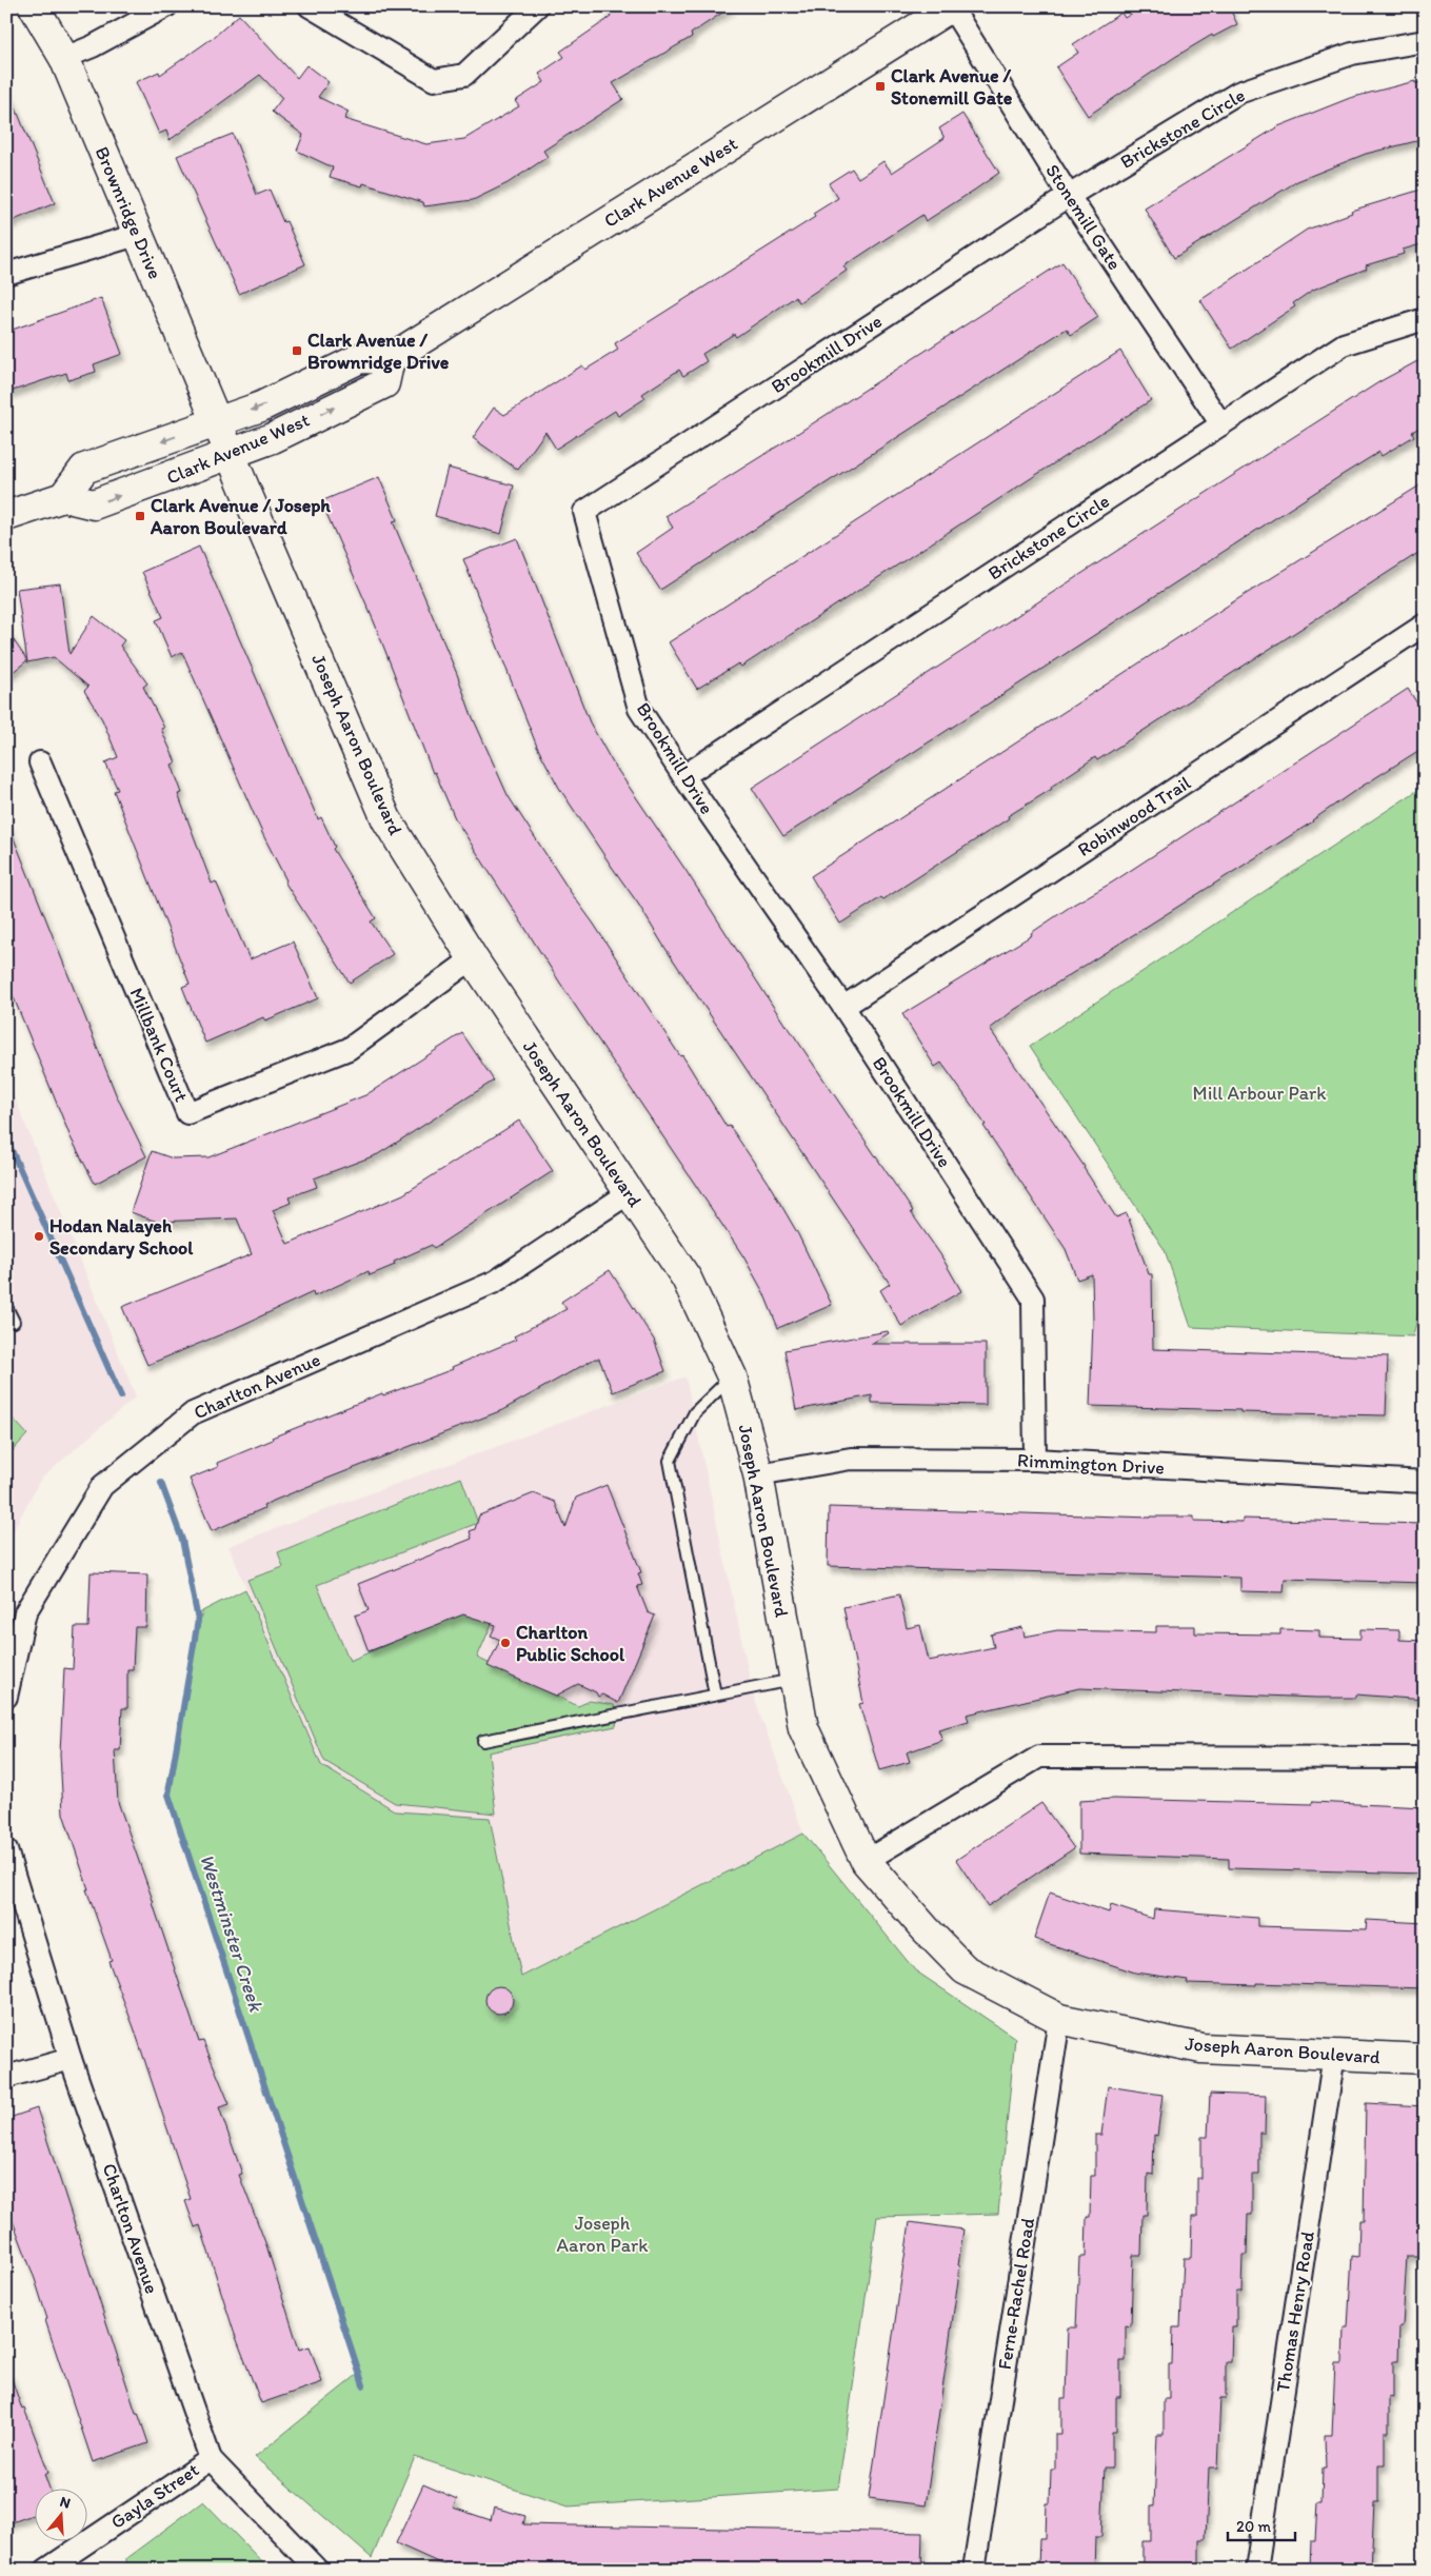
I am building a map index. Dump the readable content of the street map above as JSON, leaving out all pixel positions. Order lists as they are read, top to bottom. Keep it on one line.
{"streets":{"street":["Brickstone Circle","Clark Avenue West","Brownridge Drive","Stonemill Gate","Brookmill Drive","Joseph Aaron Boulevard","Robinwood Trail","Millbank Court","Charlton Avenue","Rimmington Drive","Ferne-Rachel Road","Thomas Henry Road","Gayla Street"]},"crossings":[["Brickstone Circle","Stonemill Gate"],["Brickstone Circle","Brookmill Drive"],["Clark Avenue West","Brownridge Drive"],["Clark Avenue West","Stonemill Gate"],["Clark Avenue West","Joseph Aaron Boulevard"],["Brownridge Drive","Joseph Aaron Boulevard"],["Stonemill Gate","Brookmill Drive"],["Brookmill Drive","Robinwood Trail"],["Brookmill Drive","Rimmington Drive"],["Joseph Aaron Boulevard","Millbank Court"],["Joseph Aaron Boulevard","Charlton Avenue"],["Joseph Aaron Boulevard","Rimmington Drive"],["Joseph Aaron Boulevard","Ferne-Rachel Road"],["Joseph Aaron Boulevard","Thomas Henry Road"],["Charlton Avenue","Gayla Street"]],"water":["Westminster Creek"],"parks":["Mill Arbour Park","Joseph Aaron Park"],"places":{"transit":["Clark Avenue / Stonemill Gate","Clark Avenue / Brownridge Drive","Clark Avenue / Joseph Aaron Boulevard"],"other":["Hodan Nalayeh Secondary School","Charlton Public School"]},"scale_bar":"20 m","north":"top"}
